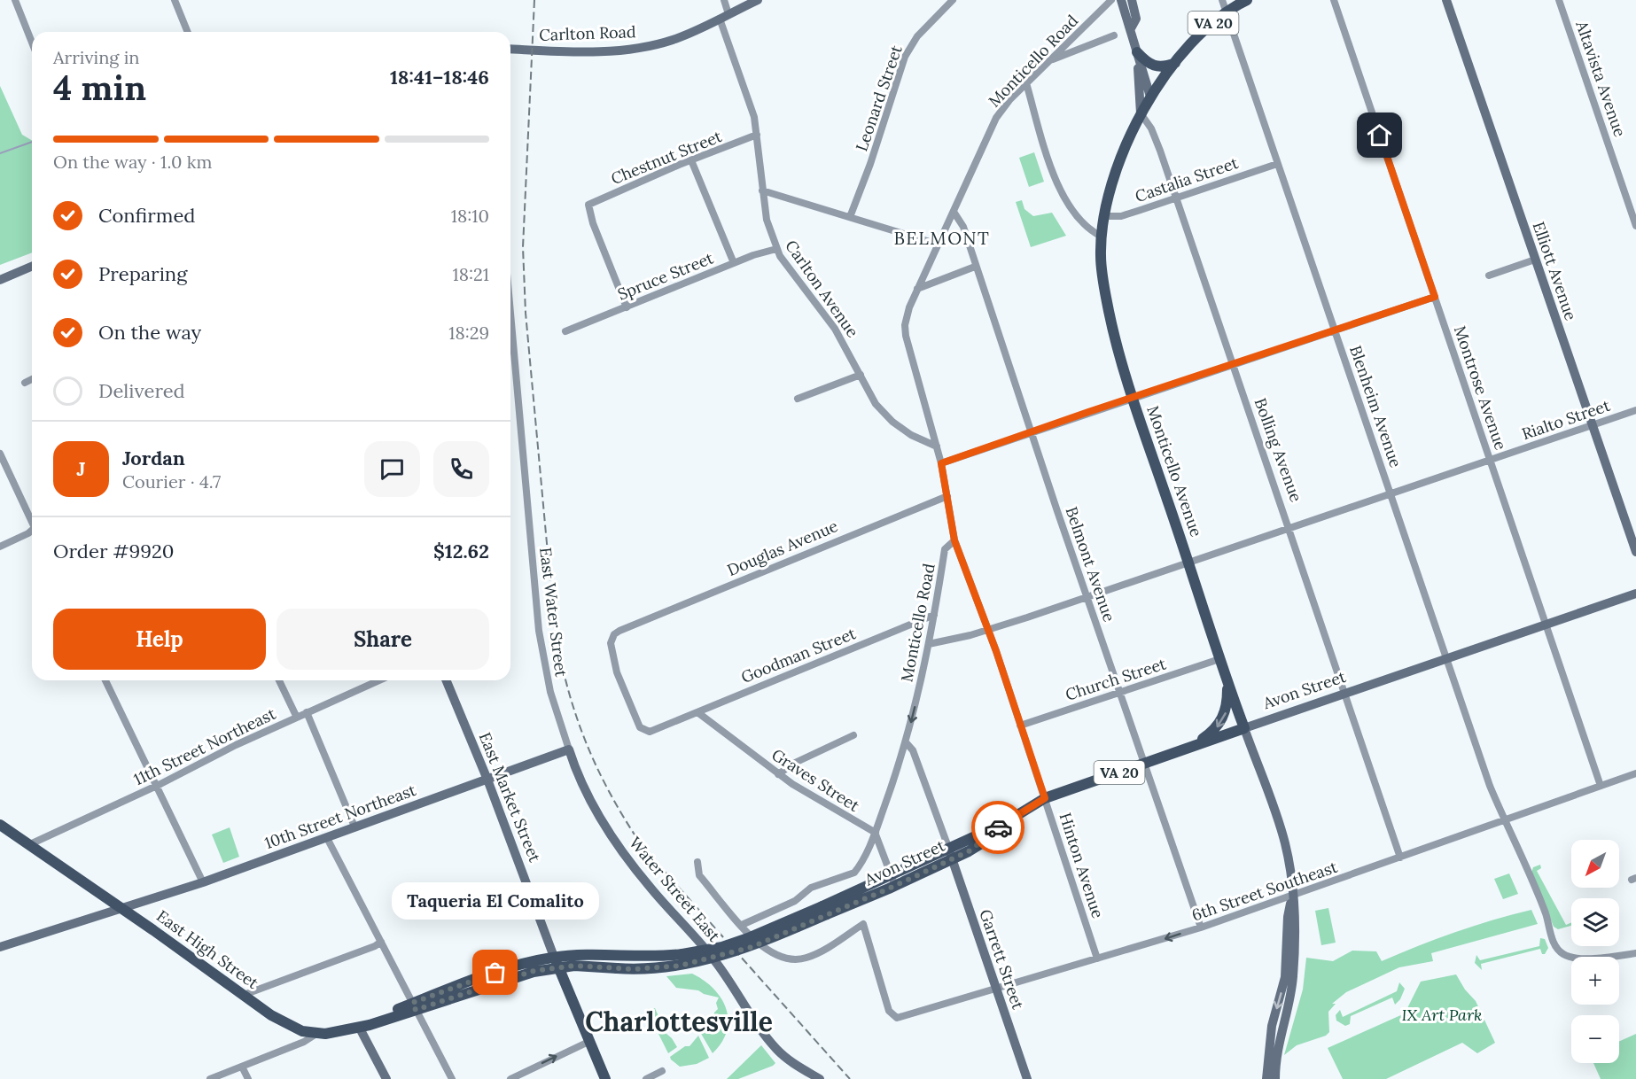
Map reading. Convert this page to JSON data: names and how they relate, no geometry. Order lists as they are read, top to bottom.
{
  "streets": {
    "main road": [
      "VA 20",
      "Monticello Avenue",
      "Avon Street",
      "East Market Street",
      "East High Street"
    ],
    "street": [
      "Carlton Road",
      "Monticello Road",
      "Altavista Avenue",
      "Leonard Street",
      "Chestnut Street",
      "Castalia Street",
      "Elliott Avenue",
      "Spruce Street",
      "Carlton Avenue",
      "Montrose Avenue",
      "Blenheim Avenue",
      "Rialto Street",
      "Bolling Avenue",
      "Douglas Avenue",
      "Belmont Avenue",
      "East Water Street",
      "Goodman Street",
      "Church Street",
      "11th Street Northeast",
      "Graves Street",
      "10th Street Northeast",
      "Hinton Avenue",
      "Water Street East",
      "6th Street Southeast",
      "Garrett Street"
    ]
  },
  "crossings": [
    ["VA 20", "Monticello Avenue"],
    ["VA 20", "Avon Street"],
    ["VA 20", "East Market Street"],
    ["VA 20", "East High Street"],
    ["Carlton Road", "Carlton Avenue"],
    ["Monticello Road", "Carlton Avenue"],
    ["Monticello Road", "Rialto Street"],
    ["Monticello Road", "Douglas Avenue"],
    ["Monticello Road", "Belmont Avenue"],
    ["Monticello Road", "Goodman Street"],
    ["Monticello Road", "Graves Street"],
    ["Monticello Road", "Hinton Avenue"],
    ["Monticello Road", "6th Street Southeast"],
    ["Chestnut Street", "Spruce Street"],
    ["Chestnut Street", "Carlton Avenue"],
    ["Castalia Street", "Blenheim Avenue"],
    ["Castalia Street", "Bolling Avenue"],
    ["Castalia Street", "Monticello Avenue"],
    ["Elliott Avenue", "Rialto Street"],
    ["Spruce Street", "Carlton Avenue"],
    ["Montrose Avenue", "Rialto Street"],
    ["Montrose Avenue", "Avon Street"],
    ["Montrose Avenue", "6th Street Southeast"],
    ["Blenheim Avenue", "Rialto Street"],
    ["Blenheim Avenue", "Monticello Avenue"],
    ["Blenheim Avenue", "Avon Street"],
    ["Blenheim Avenue", "6th Street Southeast"],
    ["Rialto Street", "Bolling Avenue"],
    ["Rialto Street", "Monticello Avenue"],
    ["Rialto Street", "Belmont Avenue"],
    ["Rialto Street", "Hinton Avenue"],
    ["Bolling Avenue", "Monticello Avenue"],
    ["Bolling Avenue", "Avon Street"],
    ["Bolling Avenue", "6th Street Southeast"],
    ["Monticello Avenue", "Church Street"],
    ["Monticello Avenue", "Avon Street"],
    ["Monticello Avenue", "6th Street Southeast"],
    ["Douglas Avenue", "Goodman Street"],
    ["Belmont Avenue", "Church Street"],
    ["Belmont Avenue", "Avon Street"],
    ["Belmont Avenue", "6th Street Southeast"],
    ["East Water Street", "10th Street Northeast"],
    ["East Water Street", "Water Street East"],
    ["Goodman Street", "Graves Street"],
    ["Church Street", "Hinton Avenue"],
    ["Avon Street", "Hinton Avenue"],
    ["Avon Street", "Garrett Street"],
    ["11th Street Northeast", "East High Street"],
    ["East Market Street", "10th Street Northeast"],
    ["East Market Street", "East High Street"],
    ["10th Street Northeast", "Water Street East"],
    ["10th Street Northeast", "East High Street"],
    ["Hinton Avenue", "6th Street Southeast"],
    ["6th Street Southeast", "Garrett Street"]
  ],
  "districts": ["BELMONT", "Charlottesville"],
  "parks": ["IX Art Park"],
  "places": ["Taqueria El Comalito"],
  "north": "bottom left",
  "page": {
    "heading": ["4 min", "Arriving in", "18:41–18:46"],
    "panel": [
      "Jordan",
      "Courier · 4.7",
      "Order #9920",
      "$12.62"
    ],
    "bar": "On the way · 1.0 km",
    "list": [
      ["Confirmed", "18:10"],
      ["Preparing", "18:21"],
      ["On the way", "18:29"],
      "Delivered"
    ],
    "round": "J",
    "buttons": ["Help", "Share"],
    "map_buttons": ["+", "−"],
    "bubble": "Taqueria El Comalito"
  }
}
